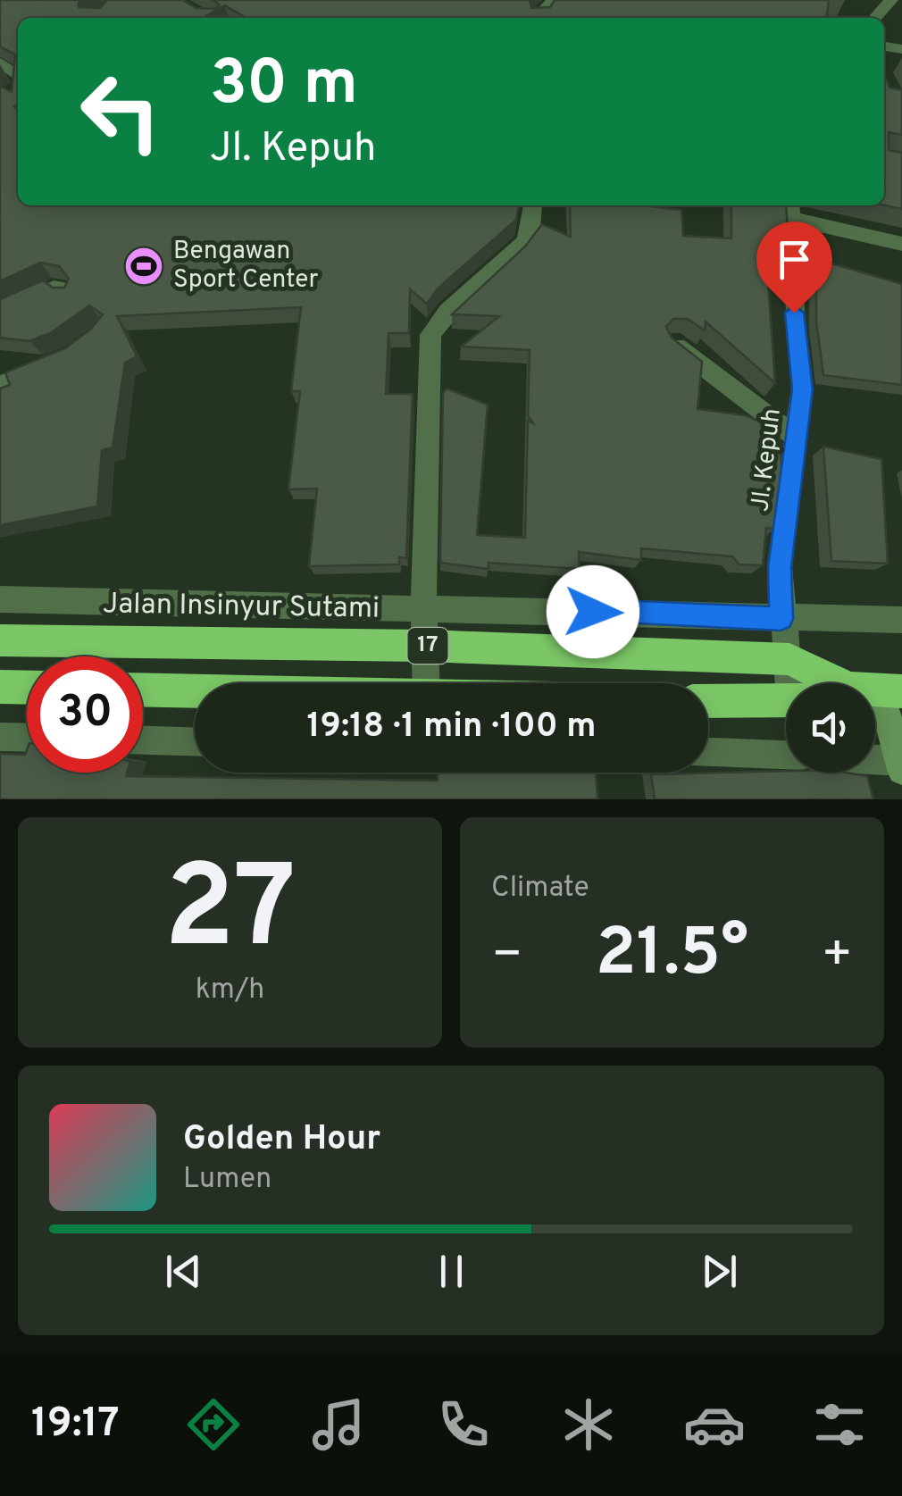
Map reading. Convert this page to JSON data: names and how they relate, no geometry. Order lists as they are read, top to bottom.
{
  "streets": {
    "highway": ["Jalan Insinyur Sutami", "17"],
    "street": ["Jl. Kepuh"]
  },
  "crossings": [
    ["Jl. Kepuh", "Jalan Insinyur Sutami"]
  ],
  "places": {
    "sports": ["Bengawan Sport Center"]
  },
  "page": {
    "turn": ["30 m", "Jl. Kepuh"],
    "limit": "30",
    "trip": "19:18 · 1 min · 100 m",
    "tile": [
      ["27", "km/h"],
      "Climate"
    ],
    "heat": ["−", "21.5°", "+"],
    "song": ["Golden Hour", "Lumen"],
    "tabs": "19:17"
  }
}
